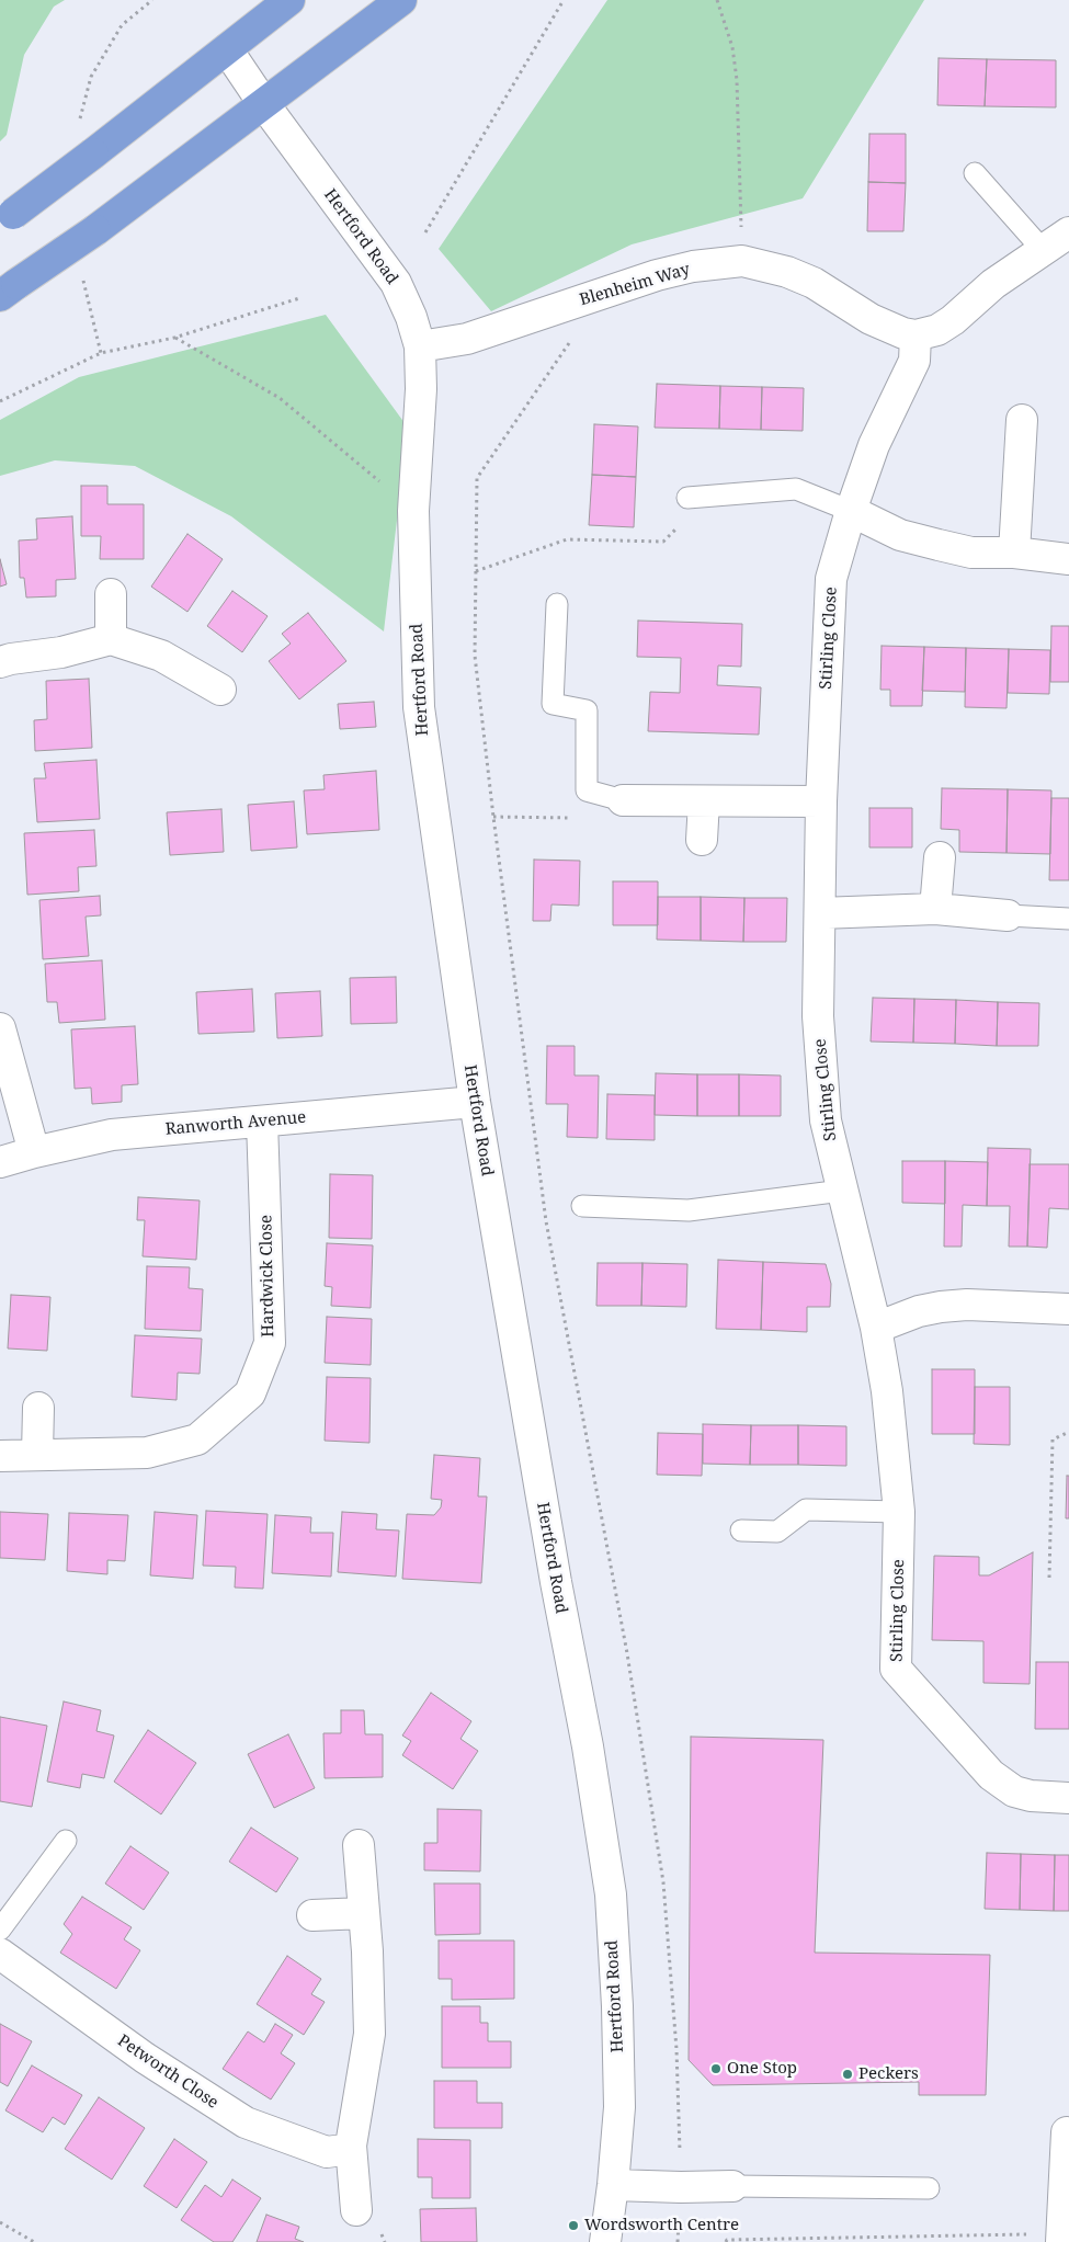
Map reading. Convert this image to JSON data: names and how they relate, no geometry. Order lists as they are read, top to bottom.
{
  "streets": {
    "street": [
      "Hertford Road",
      "Blenheim Way",
      "Stirling Close",
      "Ranworth Avenue",
      "Hardwick Close",
      "Petworth Close"
    ]
  },
  "crossings": [
    ["Hertford Road", "Blenheim Way"],
    ["Hertford Road", "Ranworth Avenue"],
    ["Blenheim Way", "Stirling Close"],
    ["Ranworth Avenue", "Hardwick Close"]
  ],
  "places": ["One Stop", "Peckers", "Wordsworth Centre"]
}
